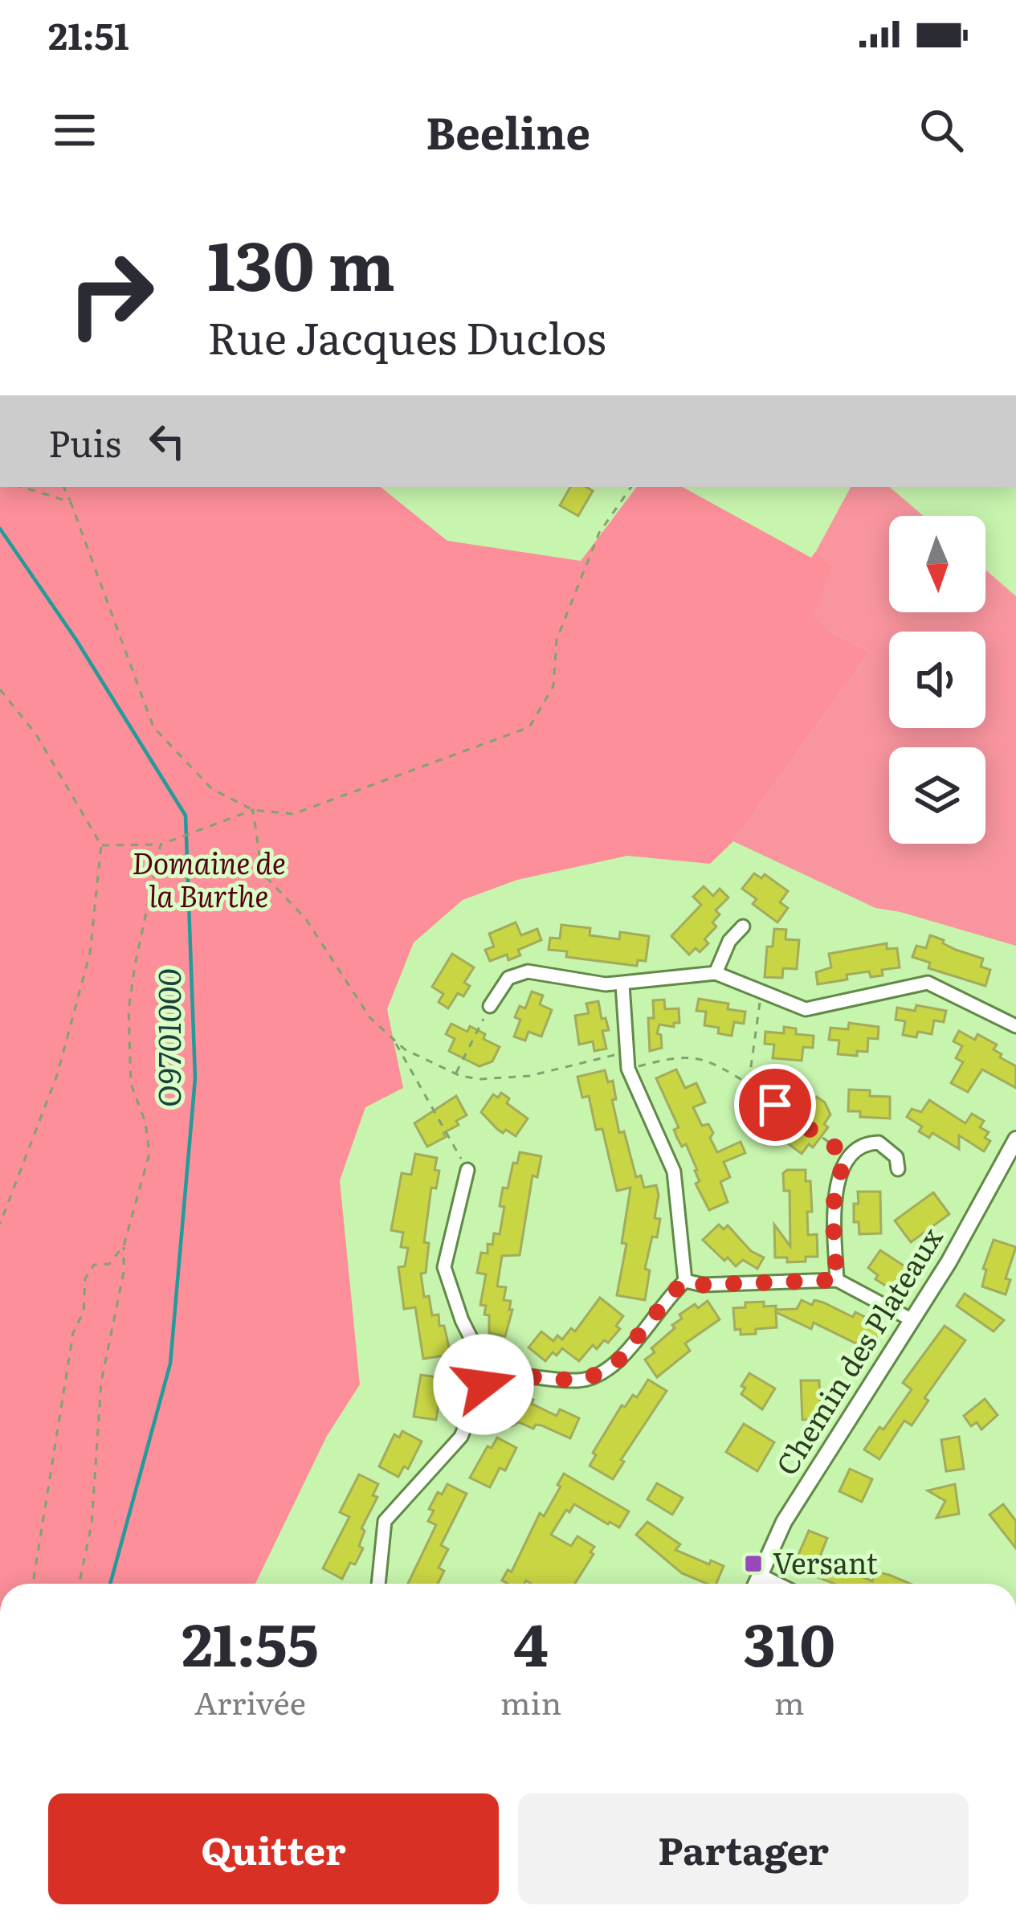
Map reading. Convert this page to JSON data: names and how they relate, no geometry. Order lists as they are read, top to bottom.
{
  "streets": {
    "street": ["Chemin des Plateaux"]
  },
  "water": ["O9701000"],
  "parks": ["Domaine de la Burthe"],
  "places": {
    "transit": ["Versant"]
  },
  "north": "bottom",
  "page": {
    "status": "21:51",
    "header": "Beeline",
    "turn": ["130 m", "Rue Jacques Duclos"],
    "then": "Puis",
    "eta": [
      "21:55",
      "Arrivée",
      "4",
      "min",
      "310",
      "m"
    ],
    "buttons": ["Quitter", "Partager"]
  }
}
